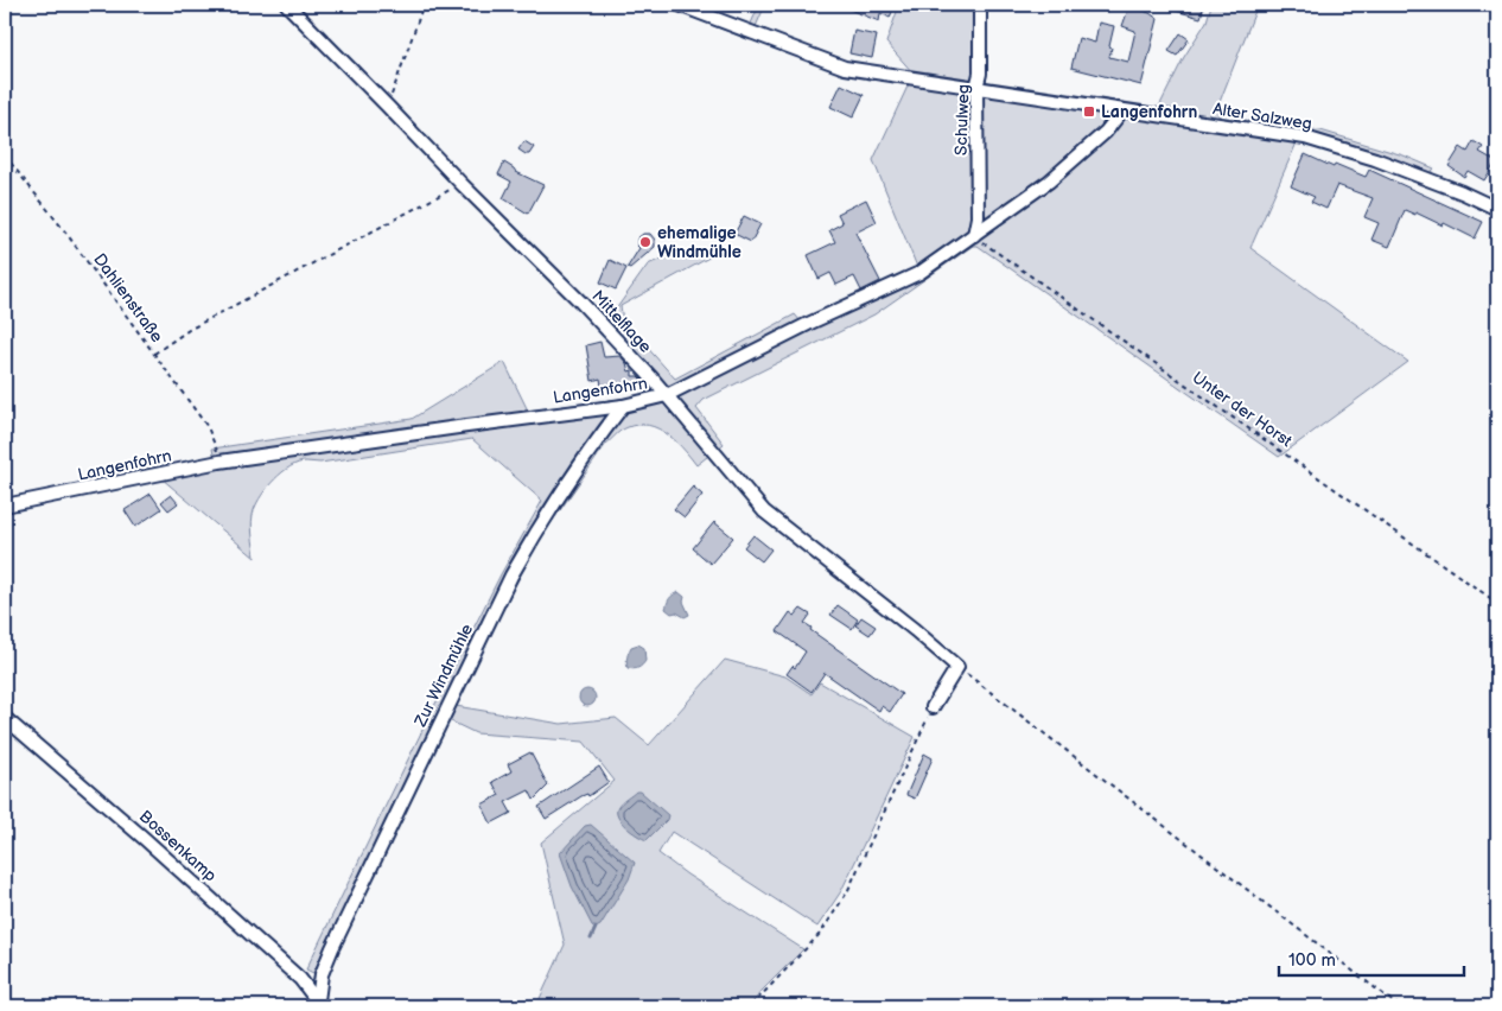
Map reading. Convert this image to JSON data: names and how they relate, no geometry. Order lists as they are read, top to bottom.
{
  "streets": {
    "street": [
      "Alter Salzweg",
      "Schulweg",
      "Mittelflage",
      "Langenfohrn",
      "Zur Windmühle",
      "Bossenkamp"
    ],
    "path": ["Dahlienstraße", "Unter der Horst"]
  },
  "crossings": [
    ["Alter Salzweg", "Schulweg"],
    ["Alter Salzweg", "Langenfohrn"],
    ["Schulweg", "Langenfohrn"],
    ["Schulweg", "Unter der Horst"],
    ["Dahlienstraße", "Langenfohrn"],
    ["Mittelflage", "Langenfohrn"],
    ["Langenfohrn", "Unter der Horst"],
    ["Langenfohrn", "Zur Windmühle"],
    ["Zur Windmühle", "Bossenkamp"]
  ],
  "places": {
    "transit": ["Langenfohrn"],
    "other": ["ehemalige Windmühle"]
  },
  "scale_bar": "100 m"
}
